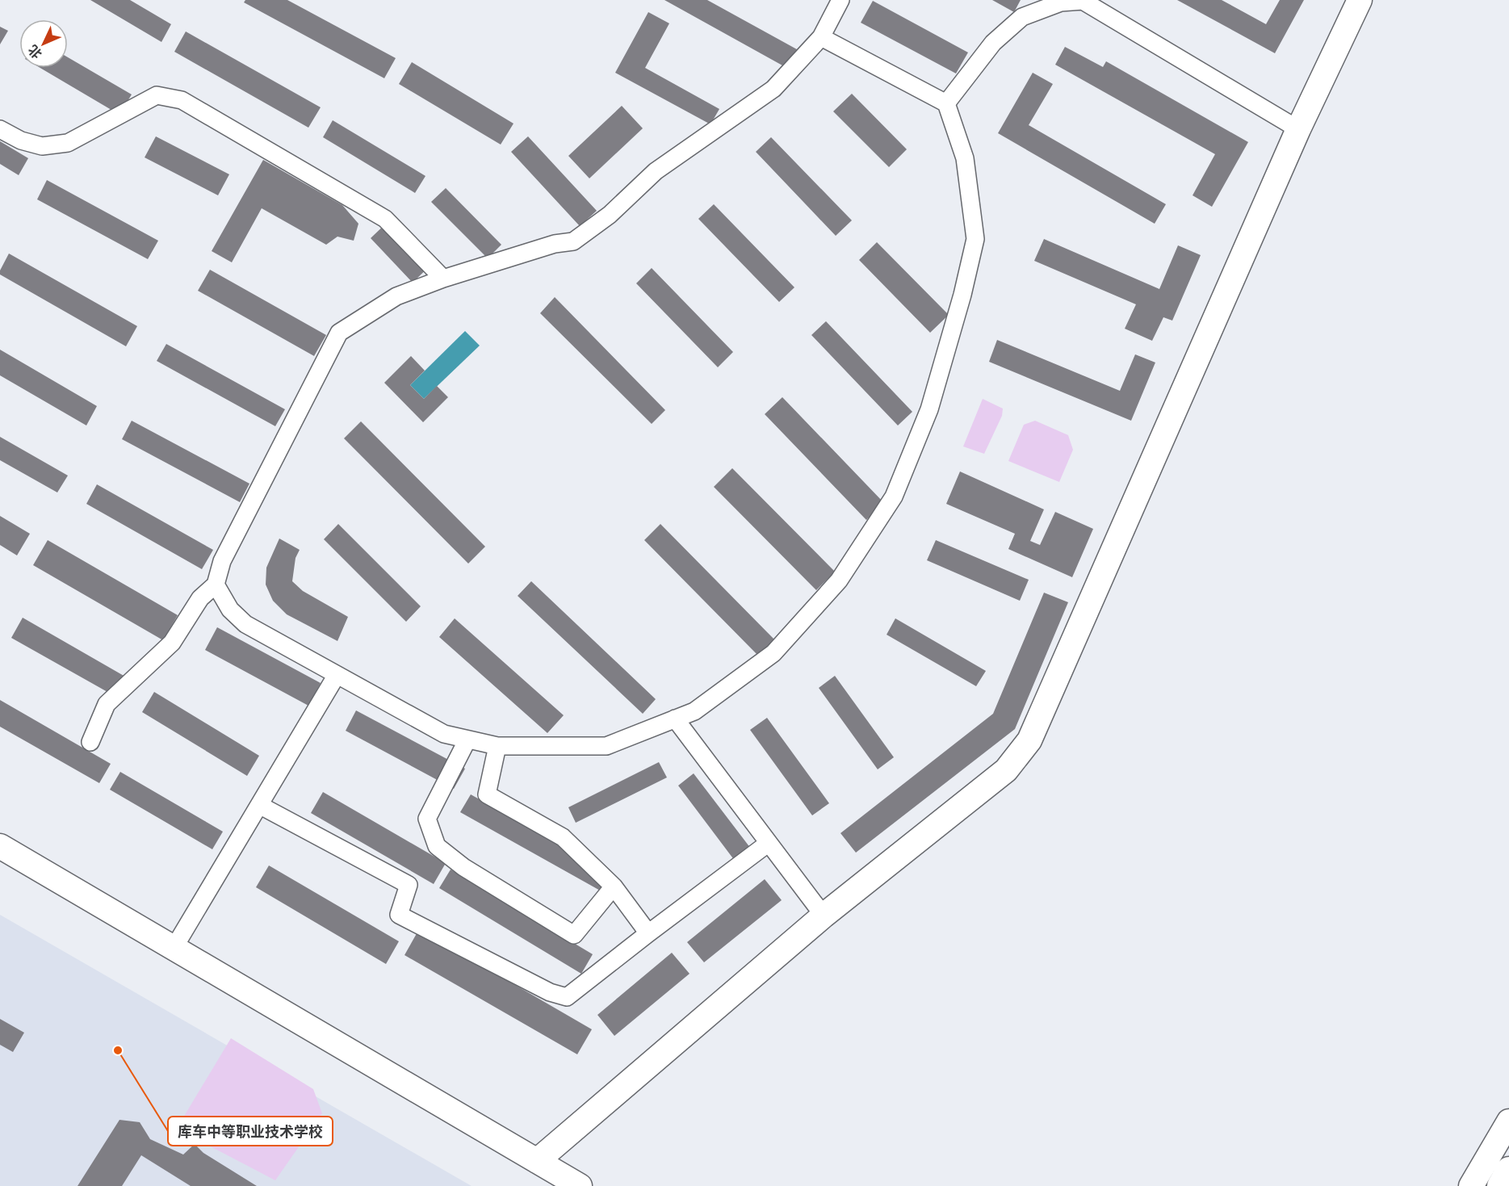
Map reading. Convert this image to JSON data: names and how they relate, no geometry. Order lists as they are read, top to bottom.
{
  "places": ["库车中等职业技术学校"],
  "north": "bottom left"
}
